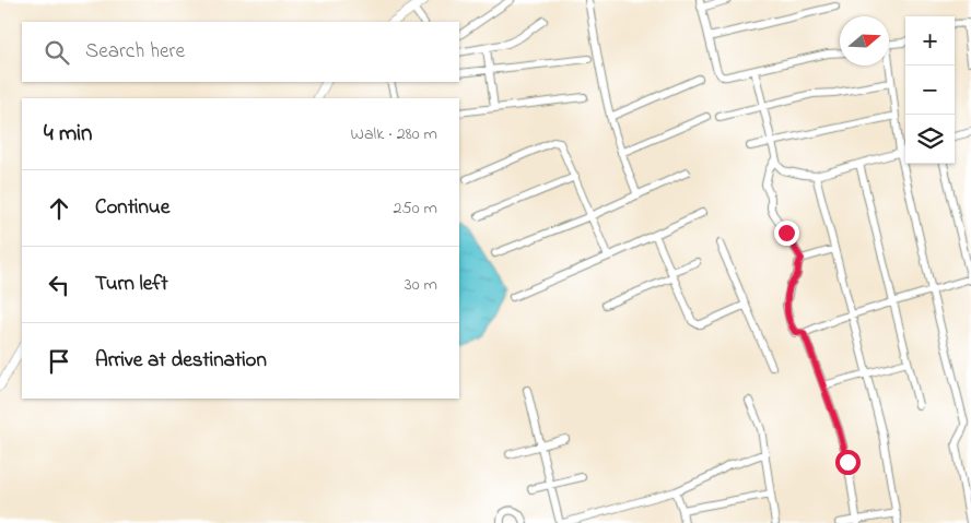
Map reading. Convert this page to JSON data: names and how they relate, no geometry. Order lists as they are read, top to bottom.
{
  "north": "right",
  "page": {
    "map_buttons": ["+", "−"],
    "search": "Search here",
    "heading": ["4 min", "Walk · 280 m"],
    "list": [
      ["Continue", "250 m"],
      ["Turn left", "30 m"],
      "Arrive at destination"
    ]
  }
}
